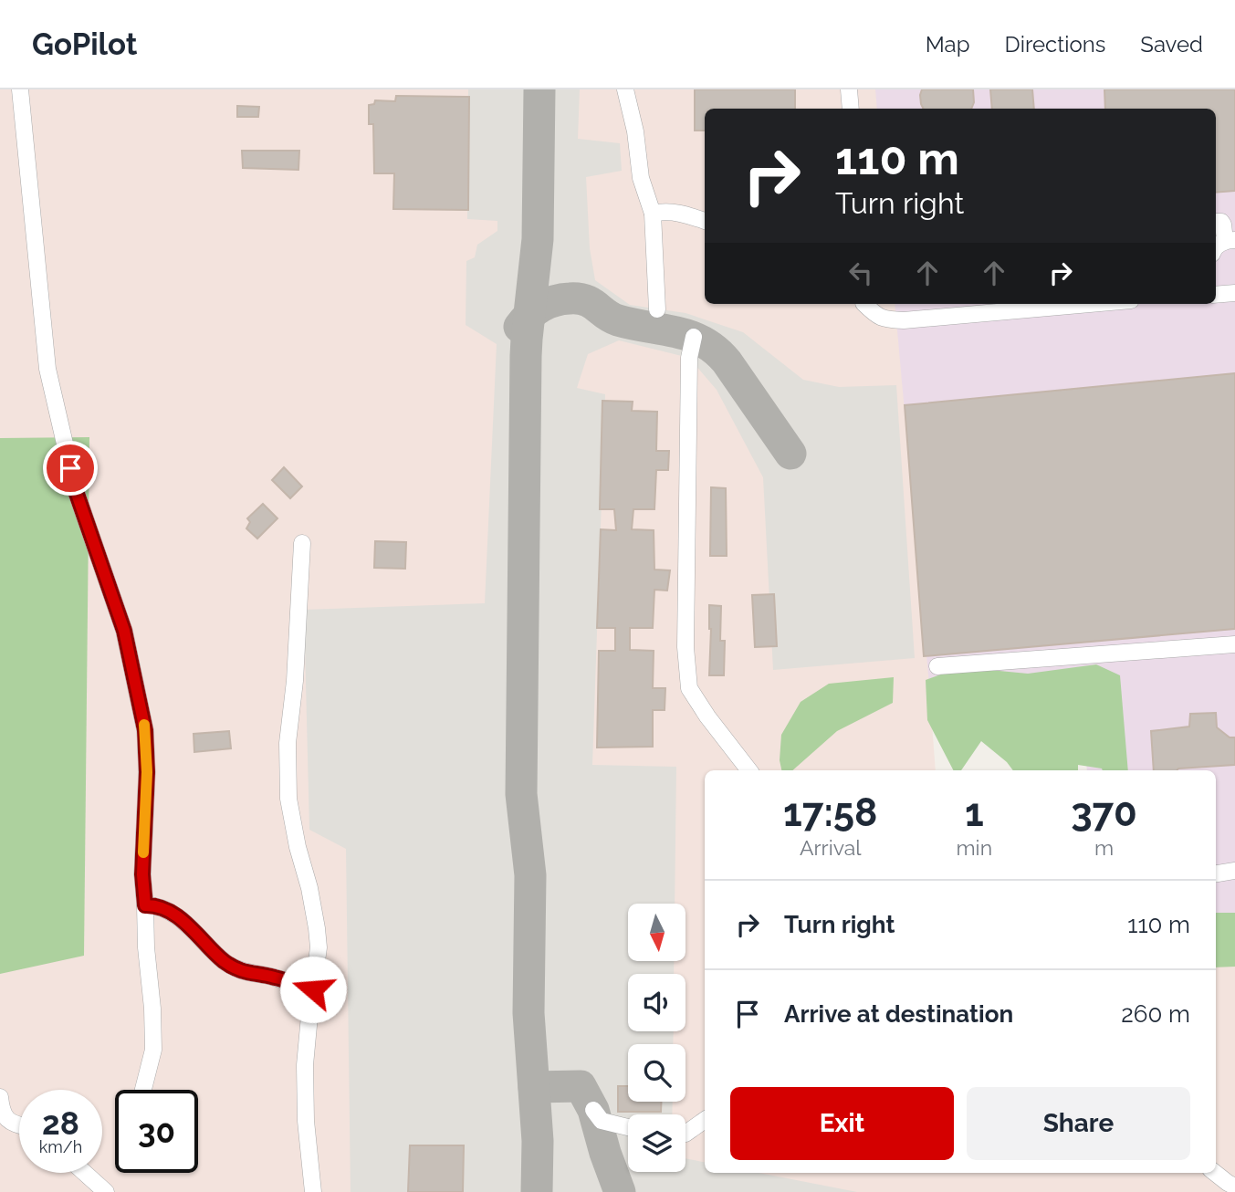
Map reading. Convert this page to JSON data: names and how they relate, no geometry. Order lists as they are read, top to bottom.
{
  "north": "bottom",
  "page": {
    "header": "GoPilot",
    "nav": ["Map", "Directions", "Saved"],
    "turn": ["110 m", "Turn right"],
    "eta": [
      "17:58",
      "Arrival",
      "1",
      "min",
      "370",
      "m"
    ],
    "list": [
      {
        "name": "Turn right",
        "value": "110 m"
      },
      {
        "name": "Arrive at destination",
        "value": "260 m"
      }
    ],
    "buttons": ["Exit", "Share"],
    "speed": "28 km/h",
    "limit": "30"
  }
}
